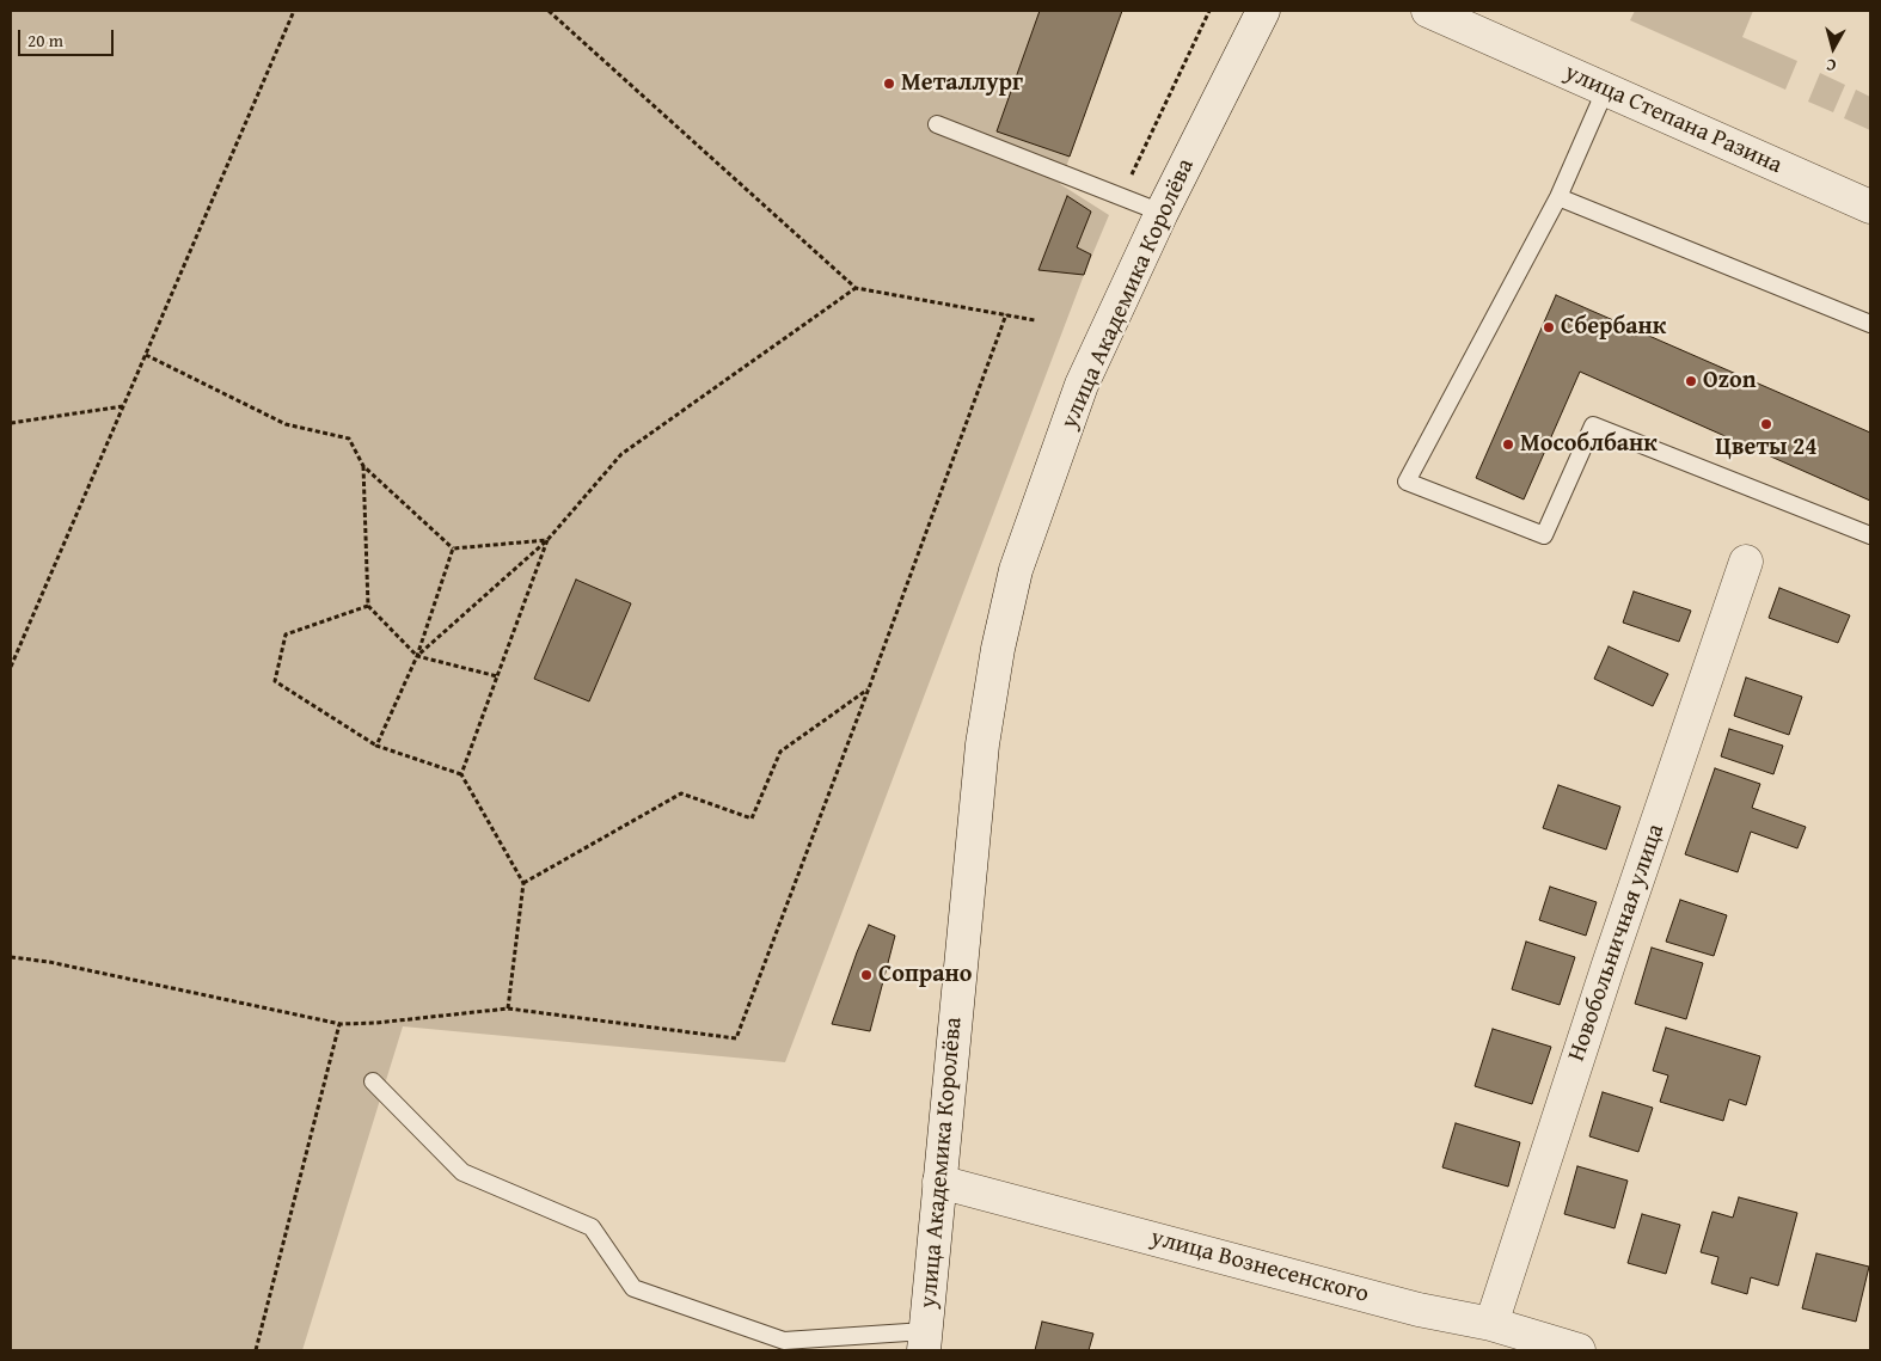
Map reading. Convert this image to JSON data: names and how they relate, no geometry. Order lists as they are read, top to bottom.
{
  "streets": {
    "street": [
      "улица Степана Разина",
      "улица Академика Королёва",
      "Новобольничная улица",
      "улица Вознесенского"
    ]
  },
  "crossings": [
    ["улица Академика Королёва", "улица Вознесенского"],
    ["Новобольничная улица", "улица Вознесенского"]
  ],
  "places": [
    "Металлург",
    "Сбербанк",
    "Ozon",
    "Цветы 24",
    "Мособлбанк",
    "Сопрано"
  ],
  "scale_bar": "20 m",
  "north": "bottom"
}
